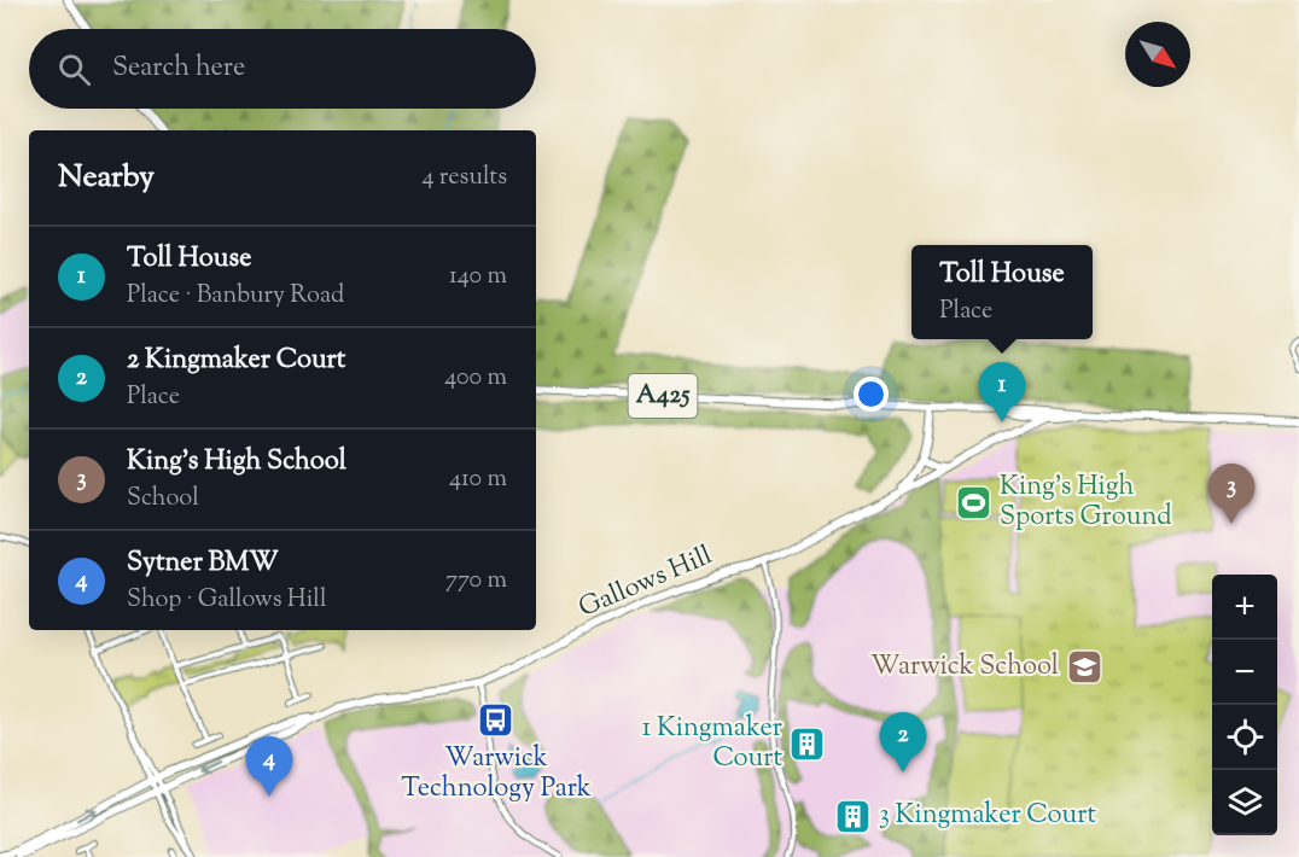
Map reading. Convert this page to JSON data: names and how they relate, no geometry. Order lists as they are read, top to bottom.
{
  "streets": {
    "street": ["A425", "Gallows Hill"]
  },
  "crossings": [
    ["A425", "Gallows Hill"]
  ],
  "places": {
    "sports": ["King's High Sports Ground"],
    "school or university": ["Warwick School"],
    "bus stop": ["Warwick Technology Park"],
    "building": ["1 Kingmaker Court", "3 Kingmaker Court"]
  },
  "north": "bottom right",
  "page": {
    "search": "Search here",
    "heading": ["Nearby", "4 results"],
    "list": [
      {
        "mark": "1",
        "name": "Toll House",
        "note": "Place · Banbury Road",
        "value": "140 m"
      },
      {
        "mark": "2",
        "name": "2 Kingmaker Court",
        "note": "Place",
        "value": "400 m"
      },
      {
        "mark": "3",
        "name": "King's High School",
        "note": "School",
        "value": "410 m"
      },
      {
        "mark": "4",
        "name": "Sytner BMW",
        "note": "Shop · Gallows Hill",
        "value": "770 m"
      }
    ],
    "popup": ["Toll House", "Place"],
    "pins": [
      "1",
      "3",
      "2",
      "4"
    ],
    "map_buttons": ["+", "−"]
  }
}
